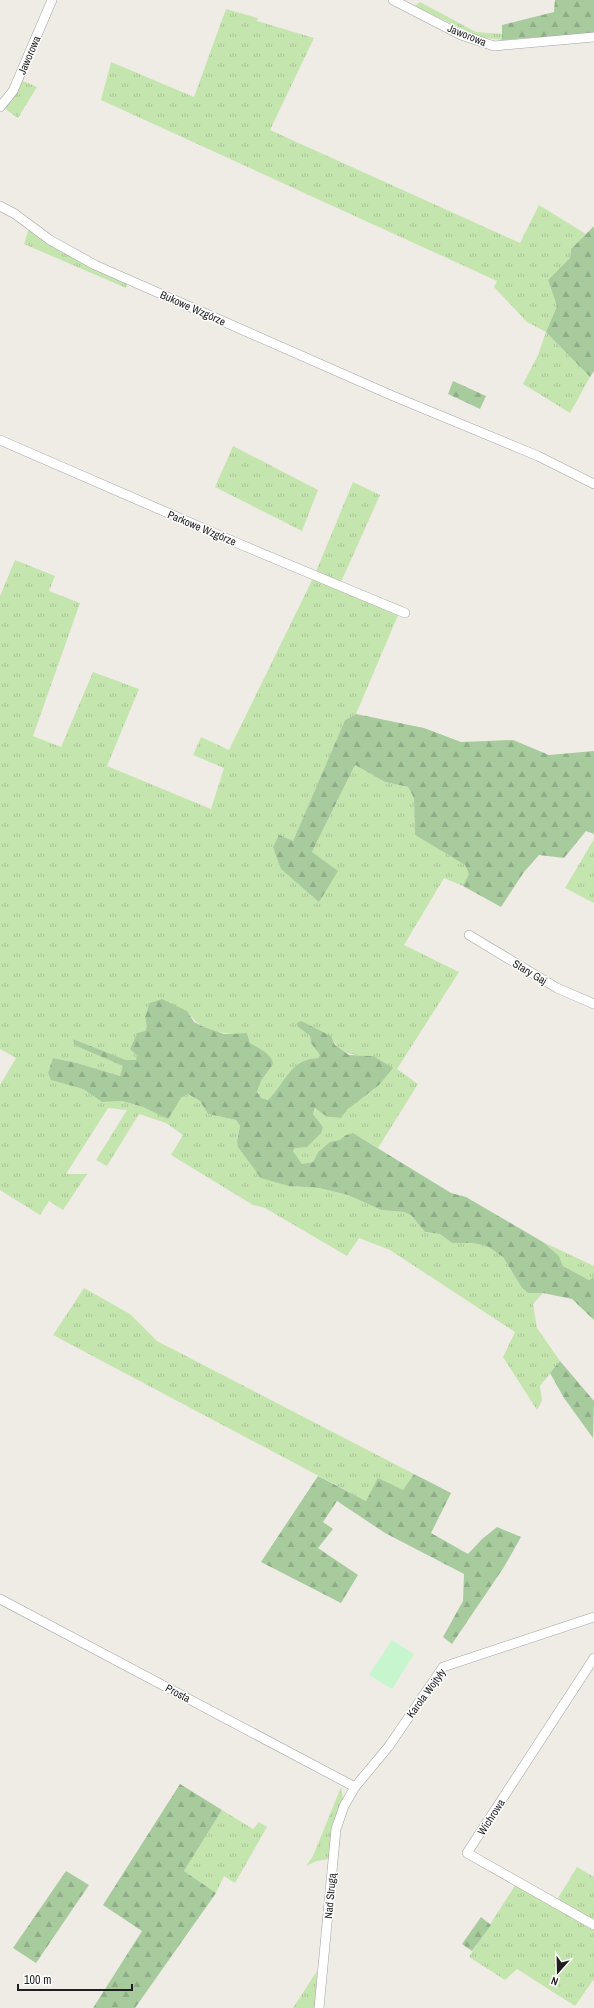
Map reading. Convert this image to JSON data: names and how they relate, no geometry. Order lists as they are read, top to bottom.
{
  "streets": {
    "street": [
      "Jaworowa",
      "Bukowe Wzgórze",
      "Parkowe Wzgórze",
      "Stary Gaj",
      "Prosta",
      "Karola Wojtyły",
      "Wichrowa",
      "Nad Strugą"
    ]
  },
  "crossings": [
    ["Prosta", "Karola Wojtyły"],
    ["Prosta", "Nad Strugą"],
    ["Karola Wojtyły", "Nad Strugą"]
  ],
  "scale_bar": "100 m",
  "north": "bottom"
}
